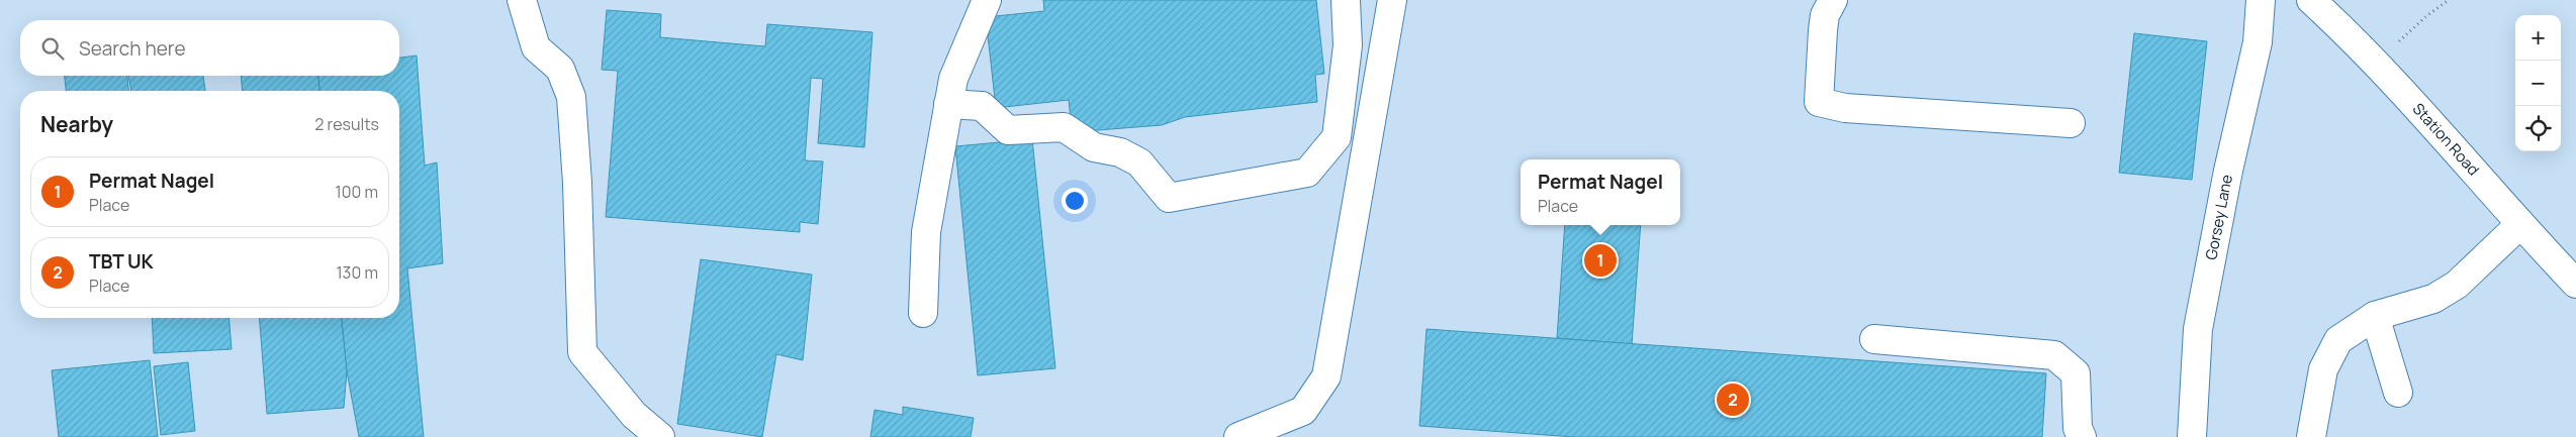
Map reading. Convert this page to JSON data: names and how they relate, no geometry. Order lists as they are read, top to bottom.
{
  "streets": {
    "street": ["Station Road", "Gorsey Lane"]
  },
  "page": {
    "map_buttons": ["+", "−"],
    "search": "Search here",
    "heading": ["Nearby", "2 results"],
    "list": [
      {
        "mark": "1",
        "name": "Permat Nagel",
        "note": "Place",
        "value": "100 m"
      },
      {
        "mark": "2",
        "name": "TBT UK",
        "note": "Place",
        "value": "130 m"
      }
    ],
    "popup": ["Permat Nagel", "Place"],
    "pins": ["1", "2"]
  }
}
